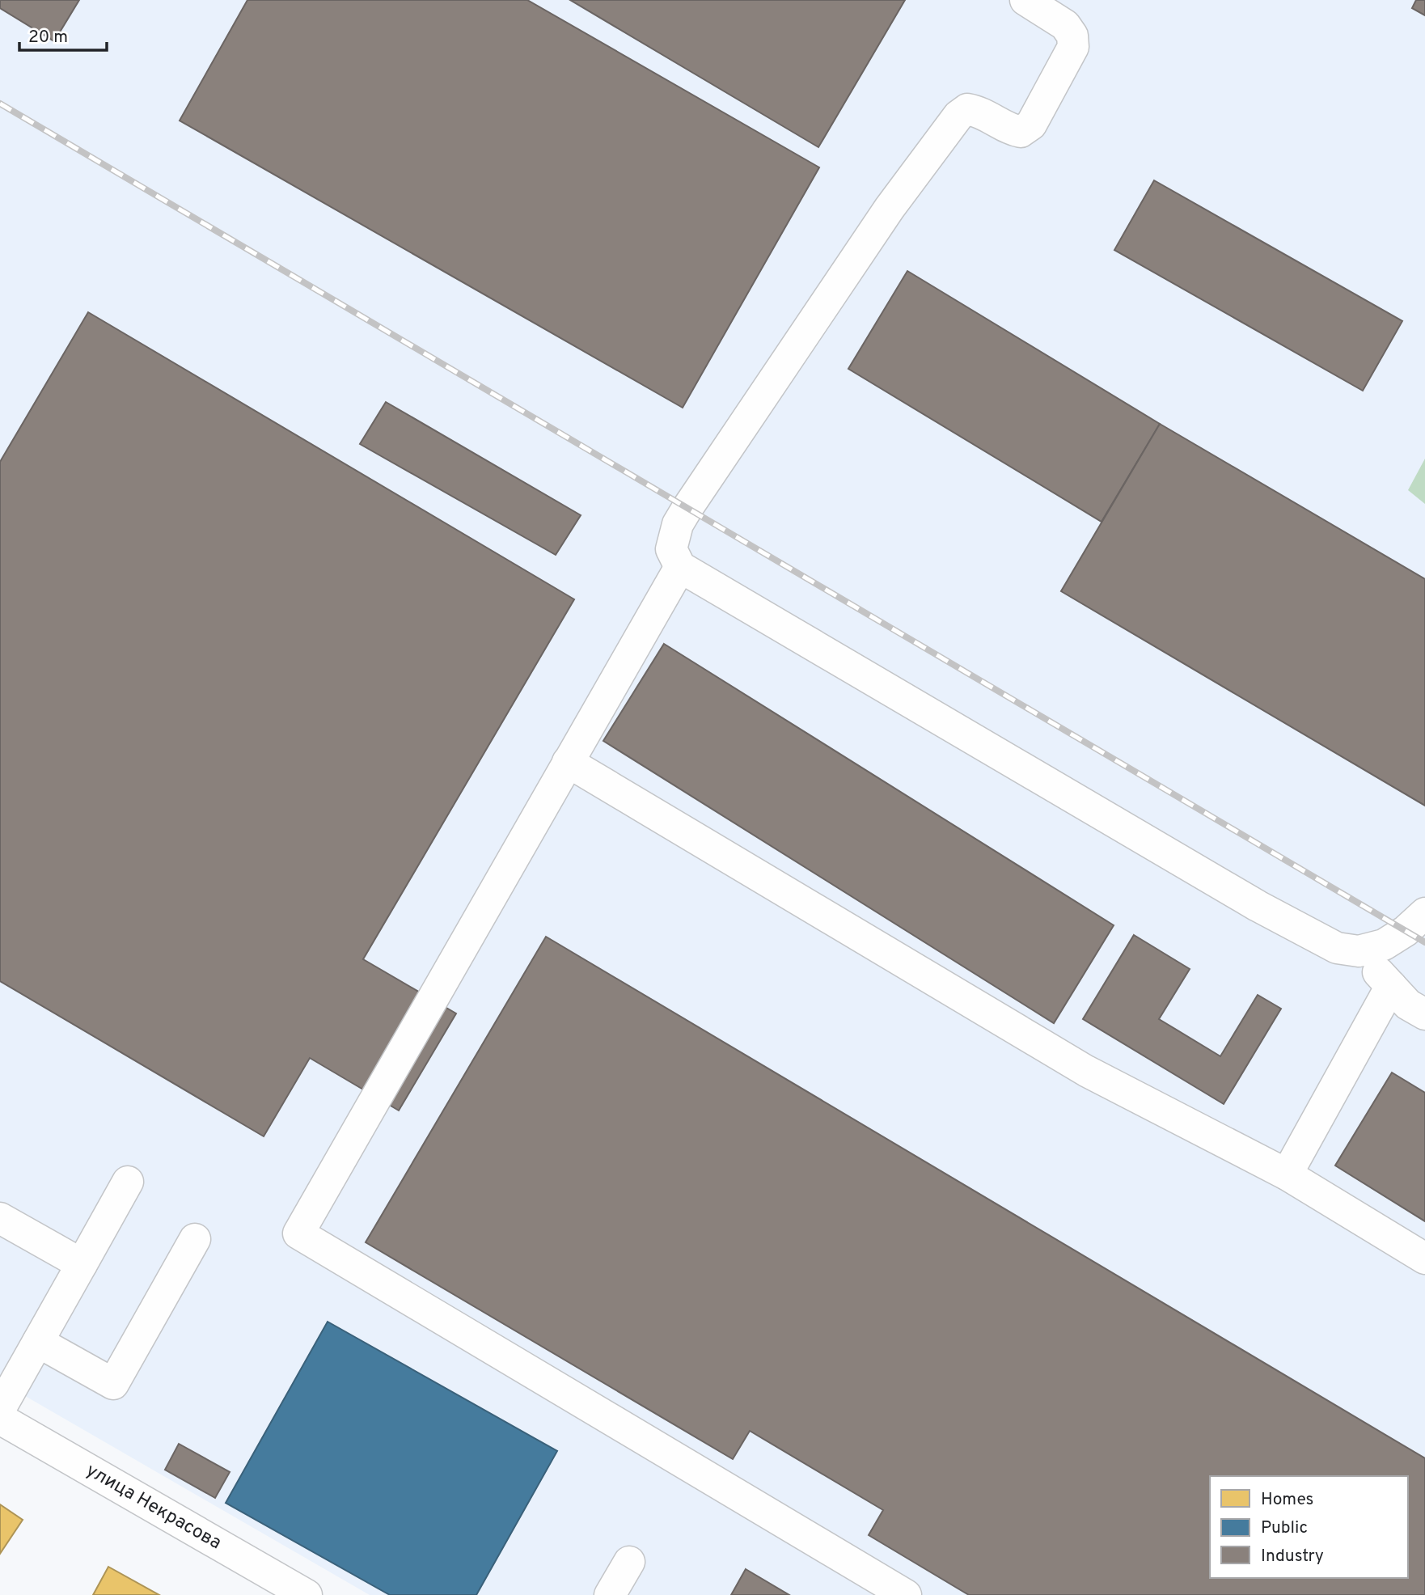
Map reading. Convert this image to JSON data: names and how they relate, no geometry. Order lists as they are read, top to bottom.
{
  "streets": {
    "street": ["улица Некрасова"]
  },
  "legend": ["Homes", "Public", "Industry"],
  "scale_bar": "20 m"
}
